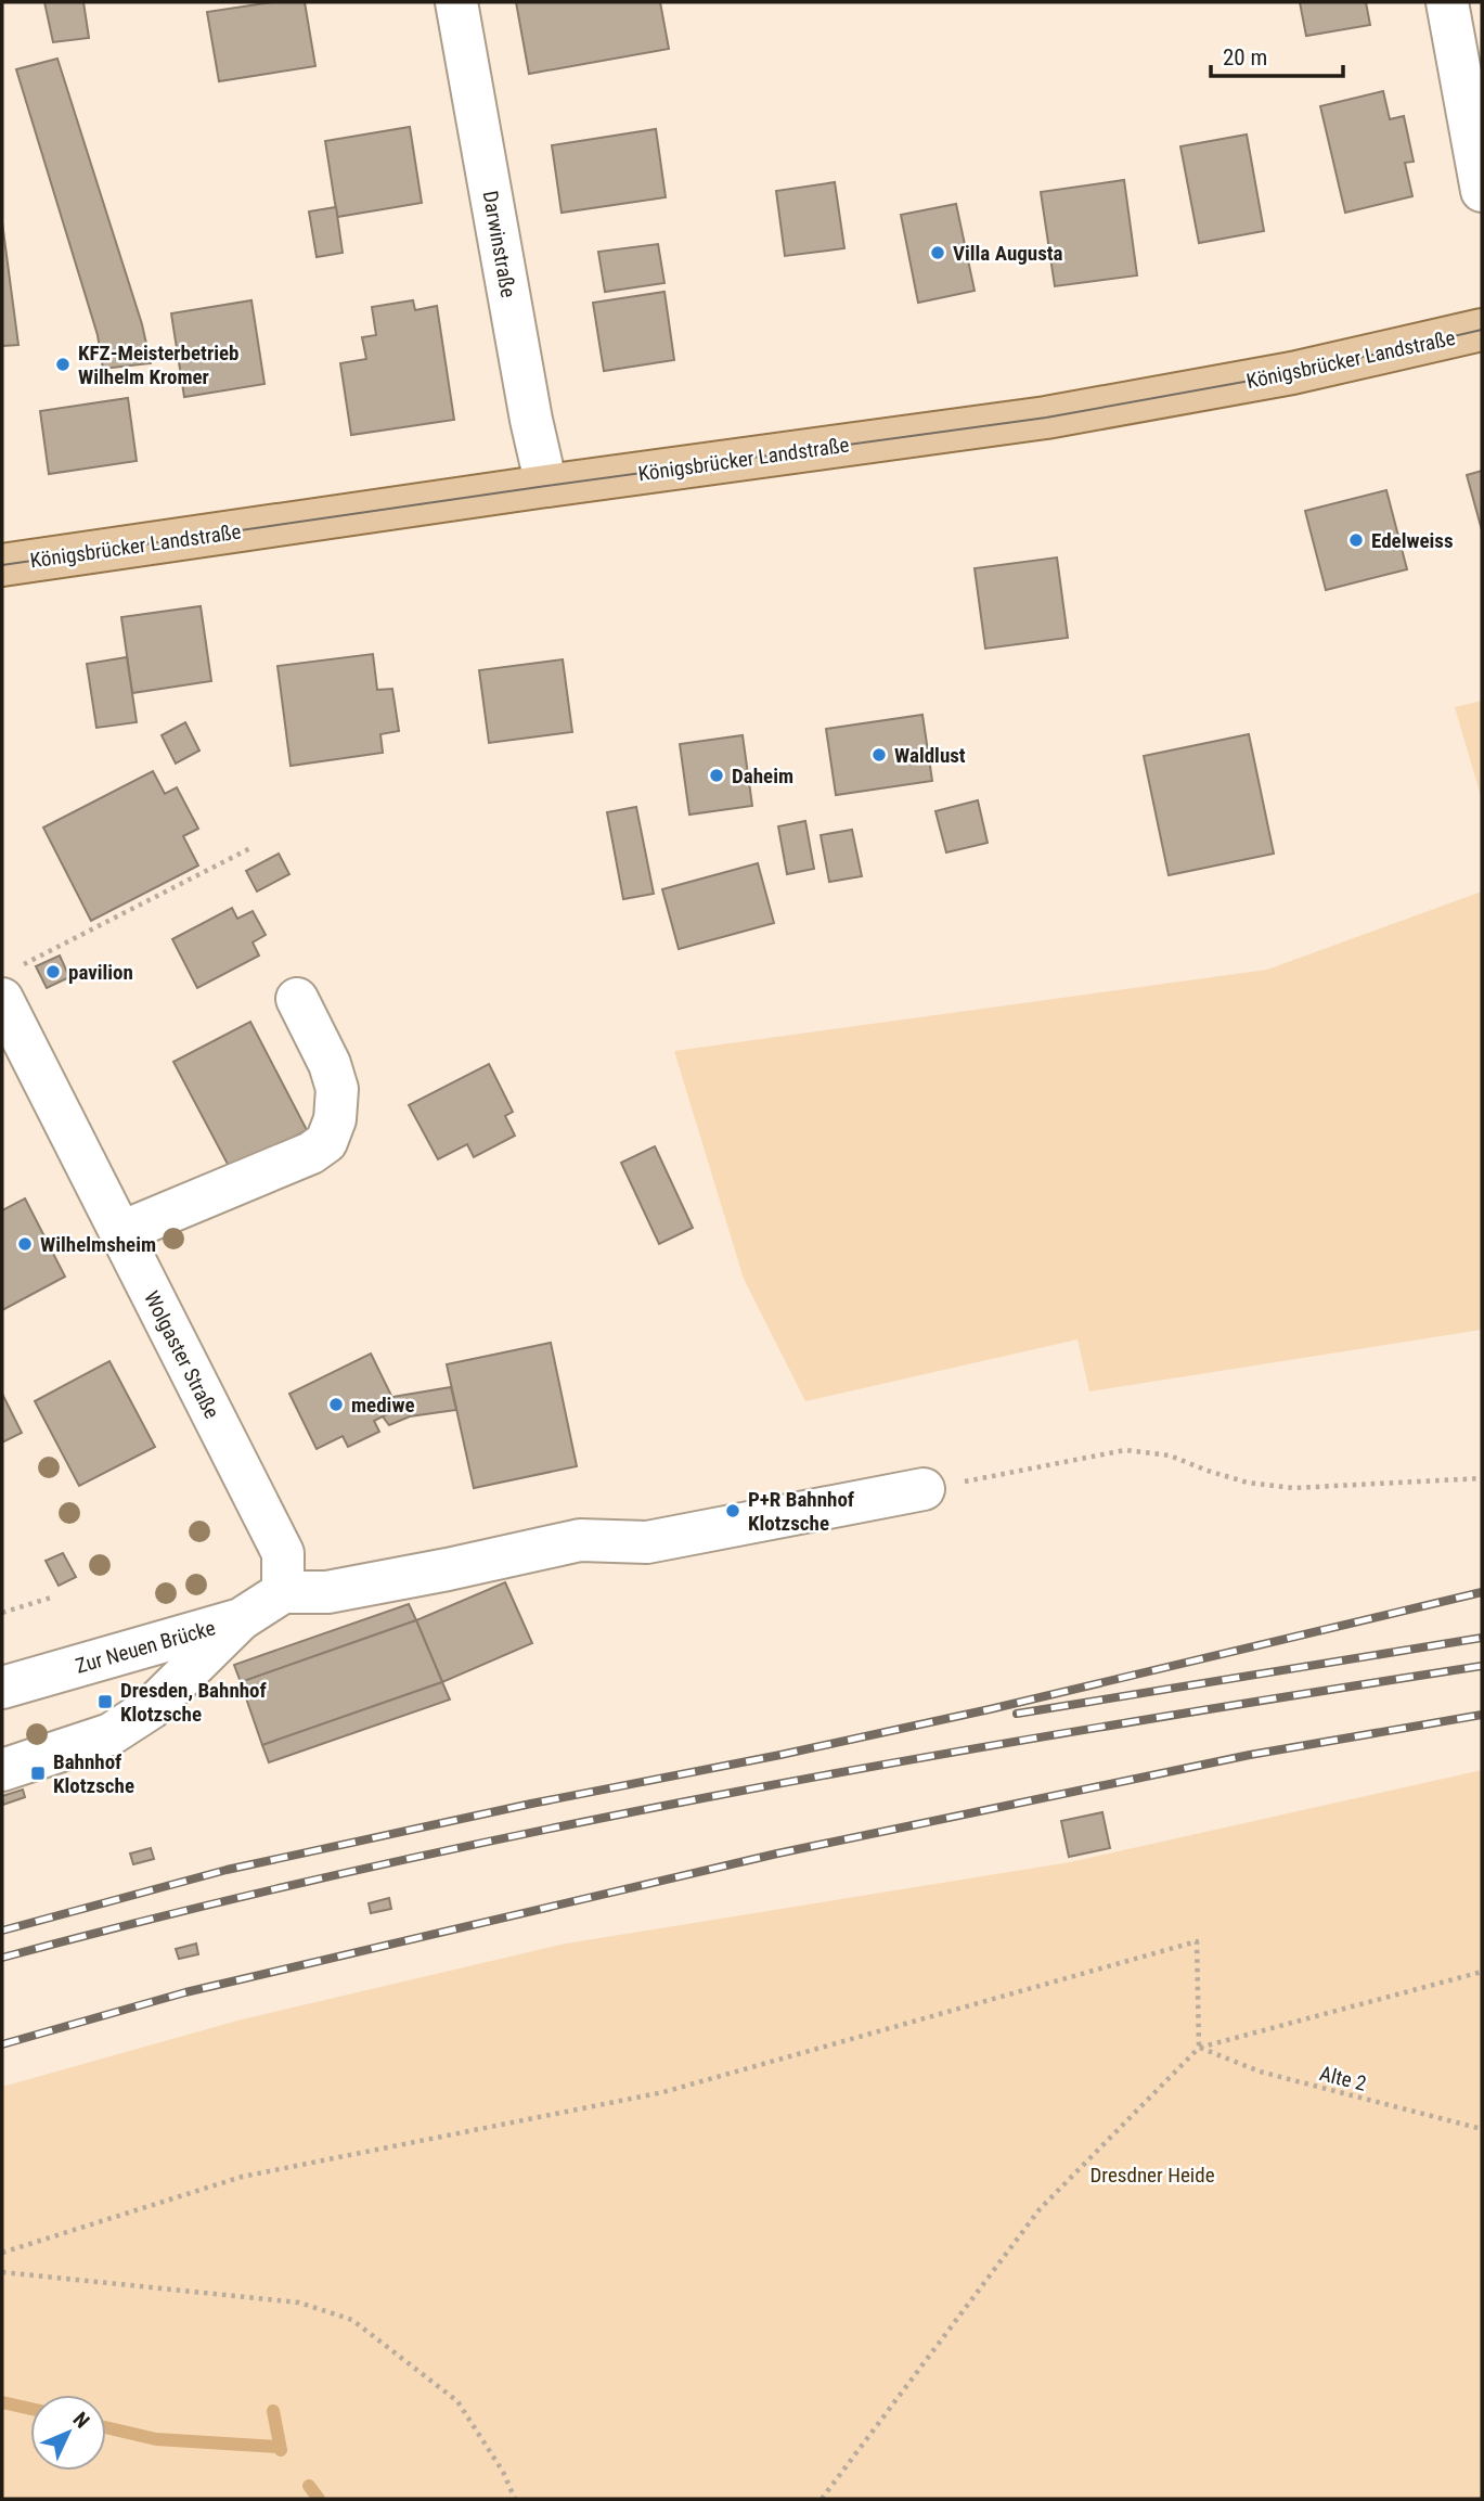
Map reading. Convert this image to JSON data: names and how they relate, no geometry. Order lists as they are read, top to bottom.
{
  "streets": {
    "main road": ["Königsbrücker Landstraße"],
    "street": ["Darwinstraße", "Wolgaster Straße", "Zur Neuen Brücke"],
    "path": ["Alte 2"]
  },
  "crossings": [
    ["Darwinstraße", "Königsbrücker Landstraße"],
    ["Wolgaster Straße", "Zur Neuen Brücke"]
  ],
  "parks": ["Dresdner Heide"],
  "places": {
    "other": [
      "Villa Augusta",
      "KFZ-Meisterbetrieb Wilhelm Kromer",
      "Edelweiss",
      "Waldlust",
      "Daheim",
      "pavilion",
      "Wilhelmsheim",
      "mediwe",
      "P+R Bahnhof Klotzsche"
    ],
    "transit": ["Dresden, Bahnhof Klotzsche", "Bahnhof Klotzsche"]
  },
  "scale_bar": "20 m",
  "north": "top right"
}
